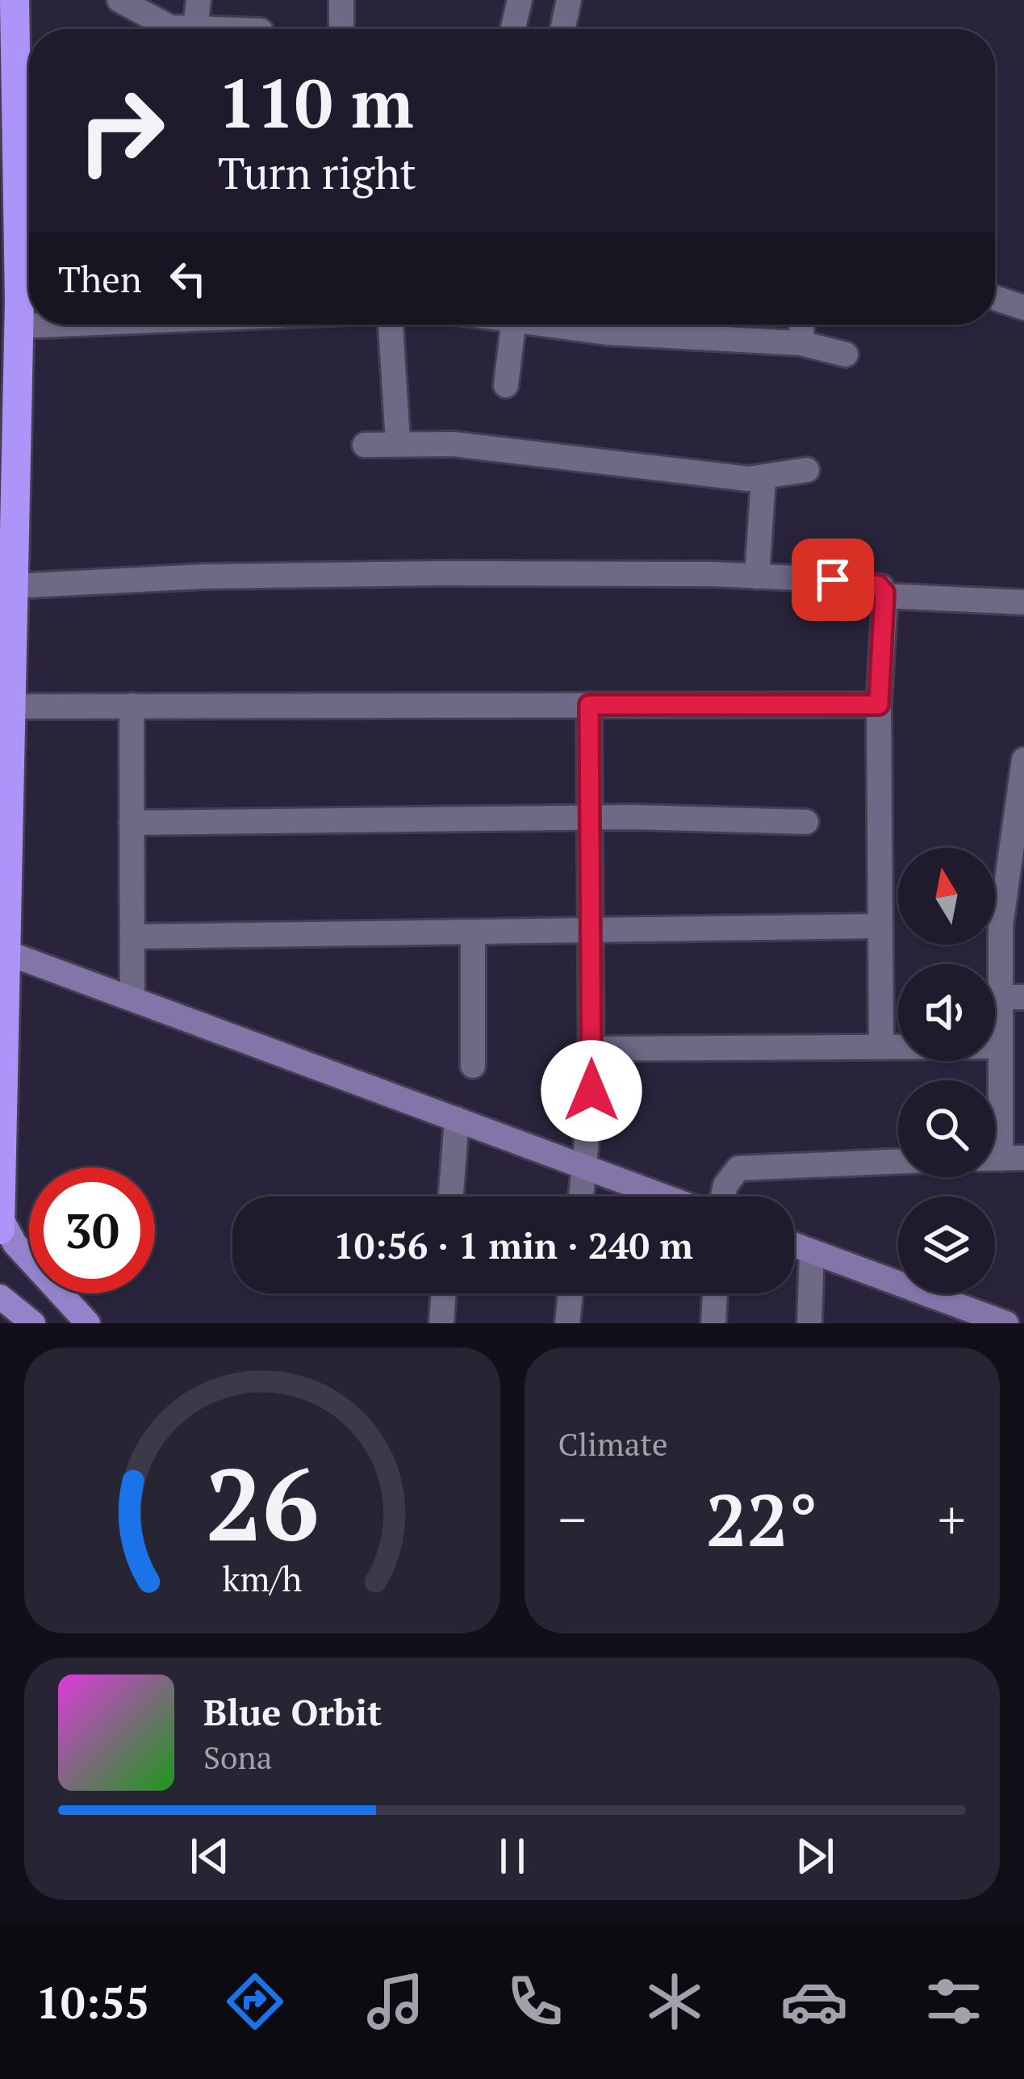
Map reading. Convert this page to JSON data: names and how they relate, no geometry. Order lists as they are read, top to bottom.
{
  "north": "top",
  "page": {
    "turn": ["110 m", "Turn right"],
    "then": "Then",
    "limit": "30",
    "trip": "10:56 · 1 min · 240 m",
    "tile": "Climate",
    "heat": ["−", "22°", "+"],
    "song": ["Blue Orbit", "Sona"],
    "tabs": "10:55",
    "gauge": ["26", "km/h"]
  }
}
